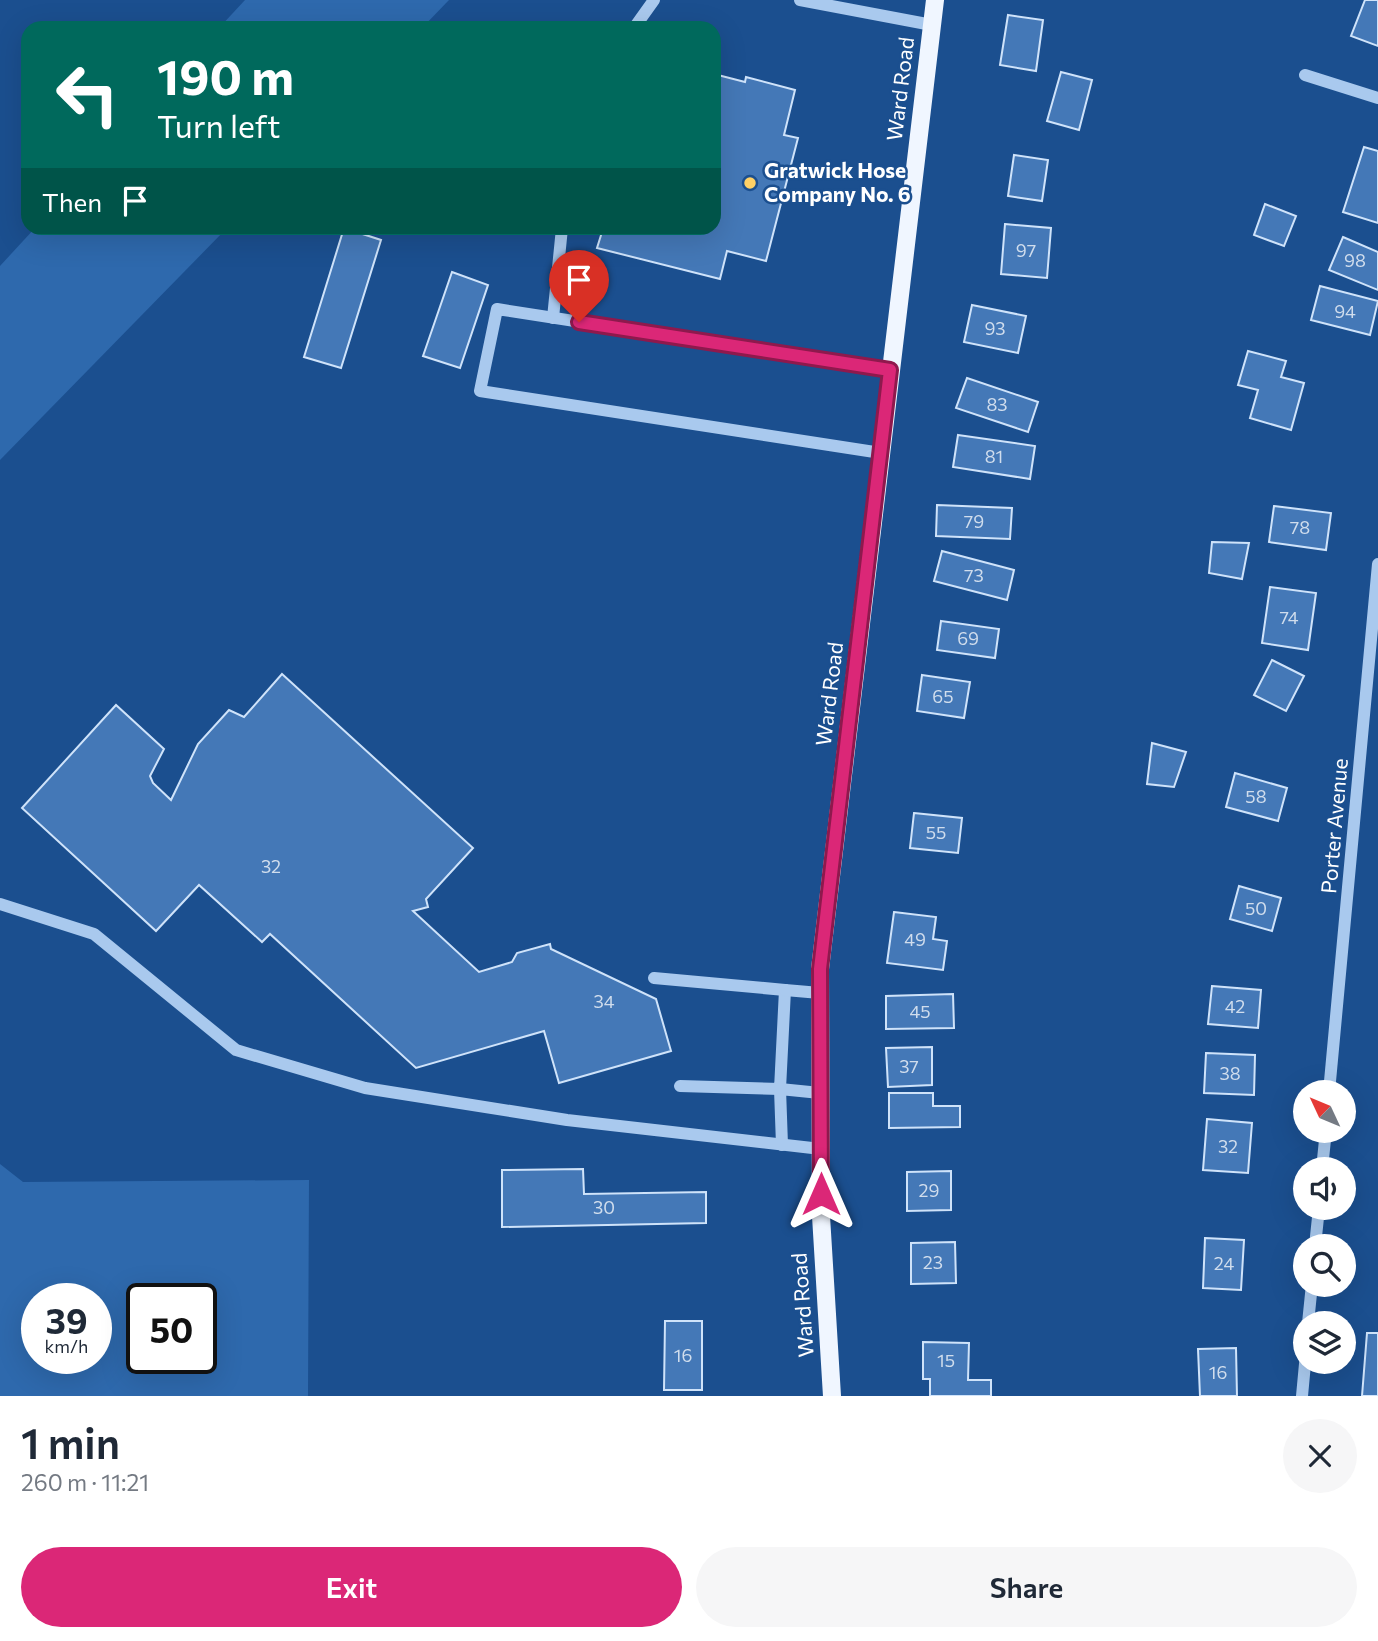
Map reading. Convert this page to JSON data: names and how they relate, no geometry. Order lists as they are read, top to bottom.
{
  "streets": {
    "main road": ["Ward Road"],
    "street": ["Porter Avenue"]
  },
  "places": ["Gratwick Hose Company No. 6"],
  "house_numbers": [
    "97",
    "98",
    "94",
    "93",
    "83",
    "81",
    "79",
    "78",
    "73",
    "74",
    "69",
    "65",
    "58",
    "55",
    "32",
    "50",
    "49",
    "34",
    "42",
    "45",
    "37",
    "38",
    "32",
    "29",
    "30",
    "23",
    "24",
    "16",
    "15",
    "16"
  ],
  "north": "top left",
  "page": {
    "turn": ["190 m", "Turn left"],
    "then": "Then",
    "speed": "39 km/h",
    "limit": "50",
    "heading": ["1 min", "260 m · 11:21"],
    "buttons": ["Exit", "Share"]
  }
}
